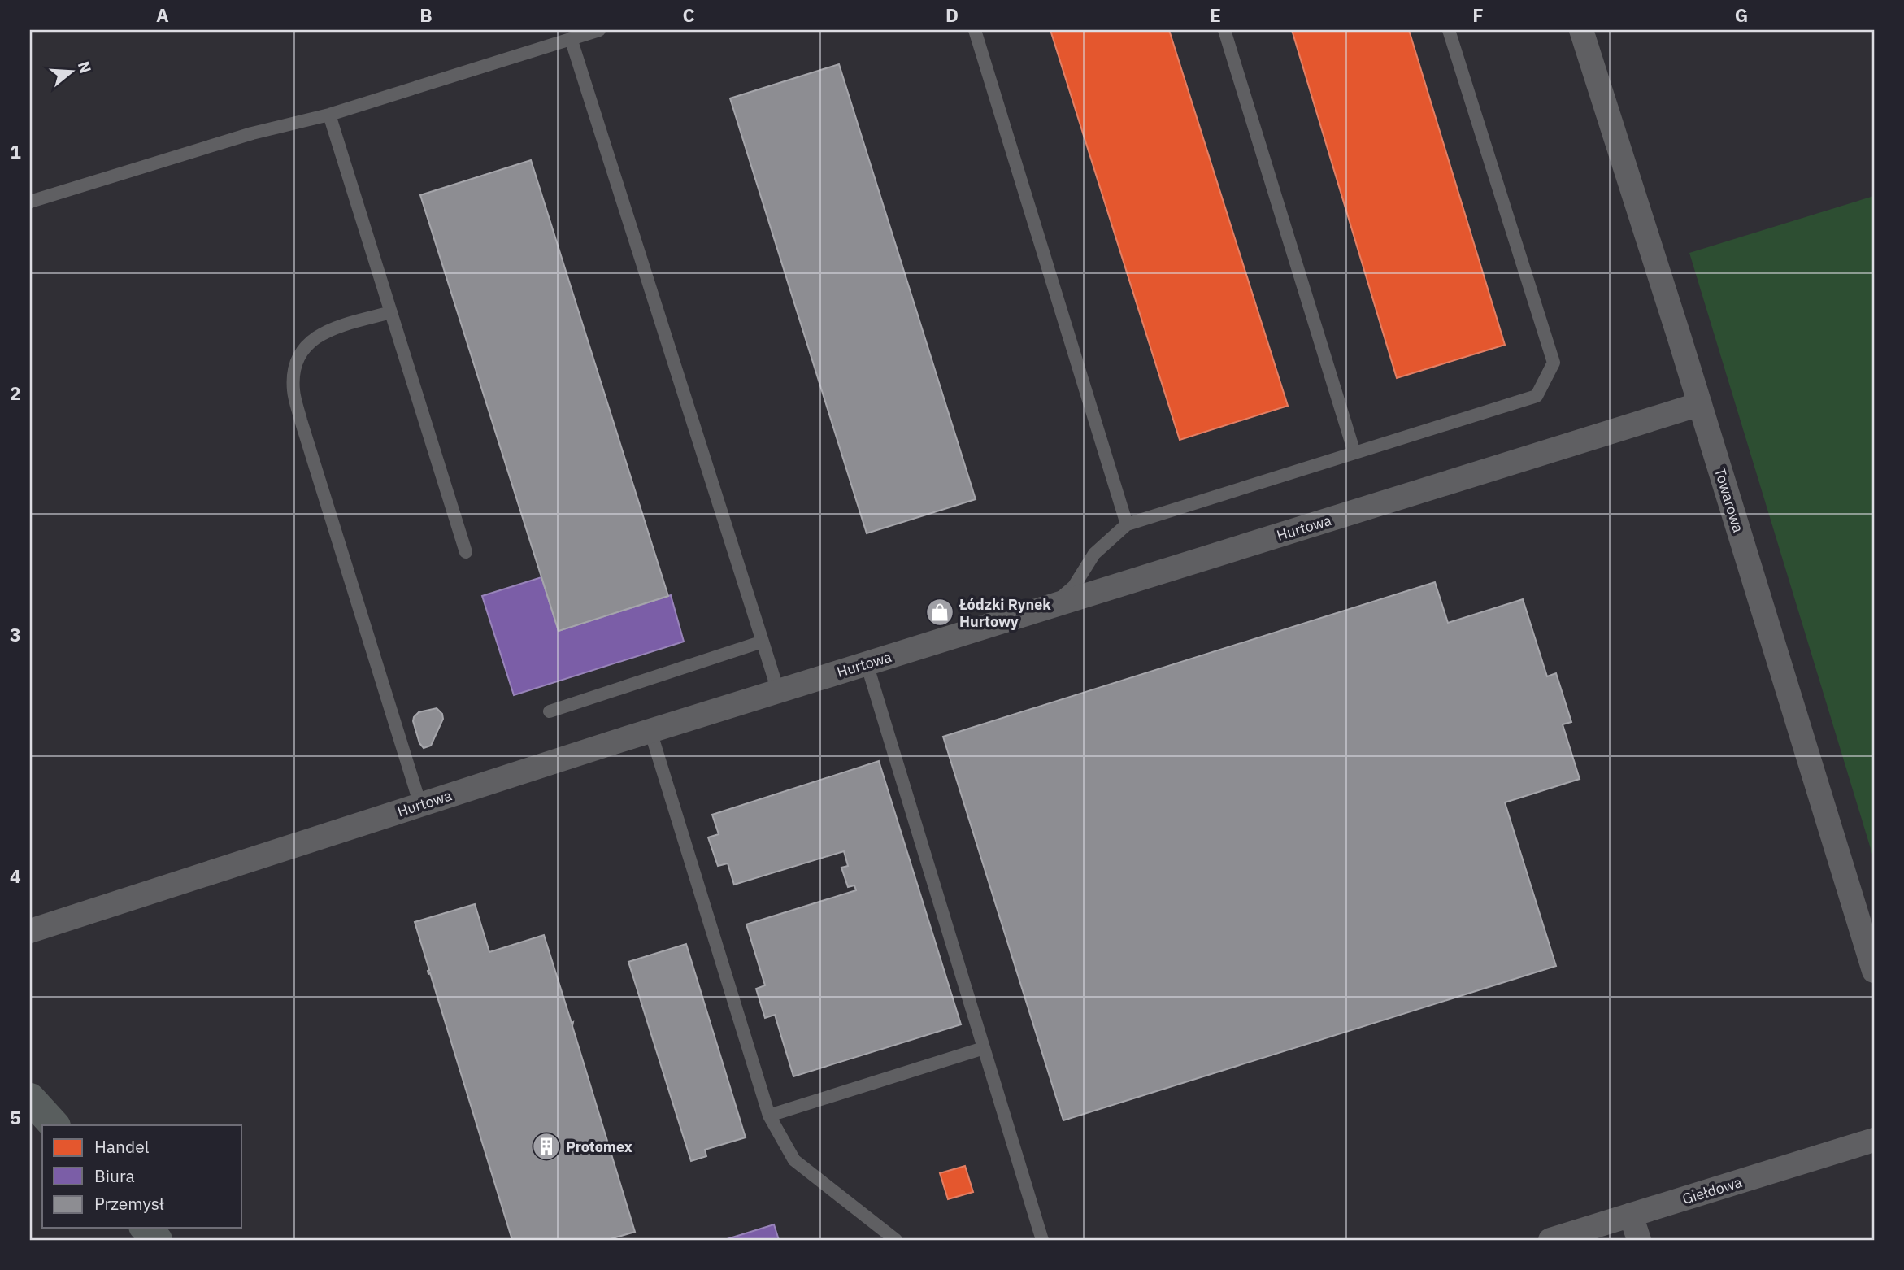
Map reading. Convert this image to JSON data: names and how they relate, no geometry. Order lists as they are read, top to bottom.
{
  "streets": {
    "street": ["Towarowa", "Hurtowa", "Giełdowa"]
  },
  "crossings": [
    ["Towarowa", "Hurtowa"]
  ],
  "places": {
    "shop": ["Łódzki Rynek Hurtowy"],
    "building": ["Protomex"]
  },
  "legend": ["Handel", "Biura", "Przemysł"],
  "north": "right",
  "grid": {
    "columns": [
      "A",
      "B",
      "C",
      "D",
      "E",
      "F",
      "G"
    ],
    "rows": [
      "1",
      "2",
      "3",
      "4",
      "5"
    ]
  }
}
